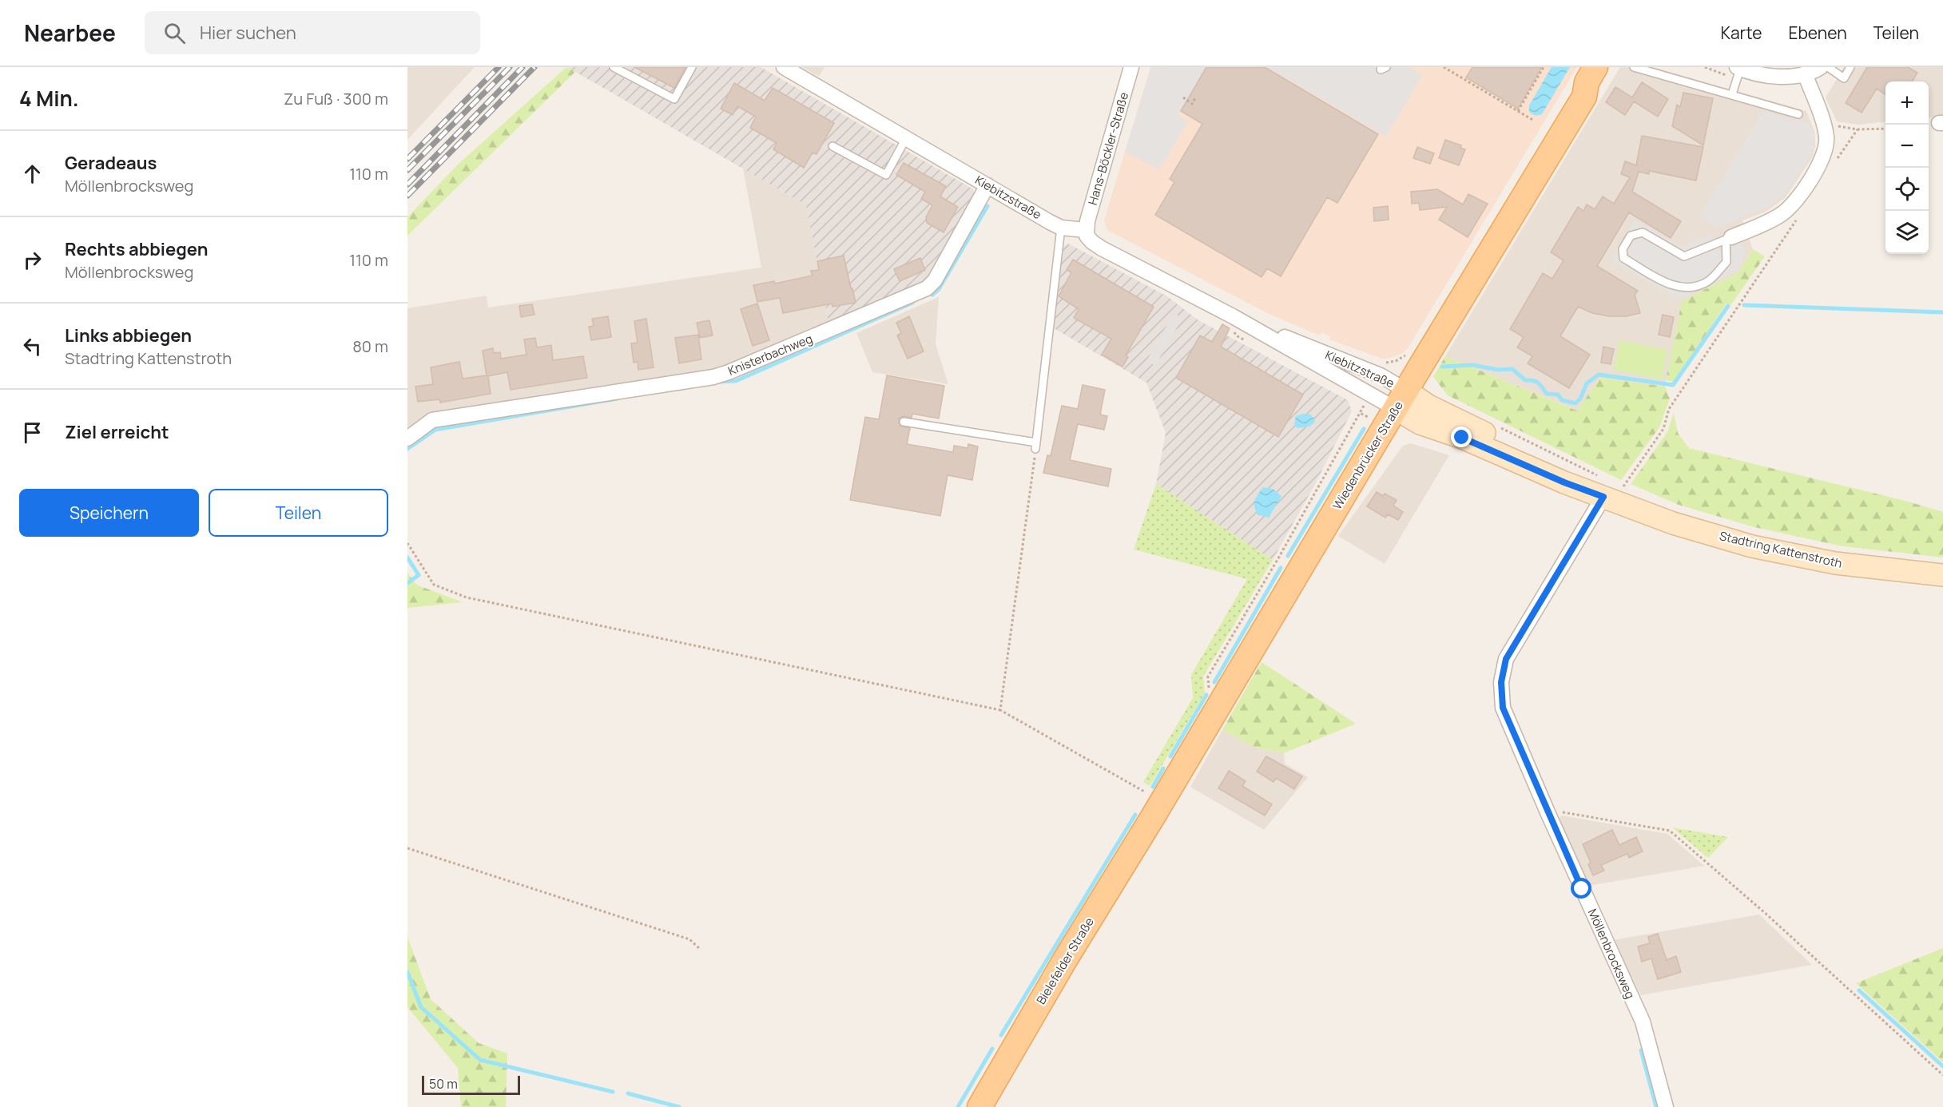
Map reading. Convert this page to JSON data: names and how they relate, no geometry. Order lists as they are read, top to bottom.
{
  "streets": {
    "main road": ["Wiedenbrücker Straße", "Stadtring Kattenstroth", "Bielefelder Straße"],
    "street": [
      "Hans-Böckler-Straße",
      "Kiebitzstraße",
      "Knisterbachweg",
      "Möllenbrocksweg"
    ]
  },
  "crossings": [
    ["Hans-Böckler-Straße", "Kiebitzstraße"],
    ["Kiebitzstraße", "Knisterbachweg"],
    ["Kiebitzstraße", "Wiedenbrücker Straße"],
    ["Kiebitzstraße", "Stadtring Kattenstroth"],
    ["Wiedenbrücker Straße", "Stadtring Kattenstroth"],
    ["Wiedenbrücker Straße", "Bielefelder Straße"],
    ["Stadtring Kattenstroth", "Möllenbrocksweg"]
  ],
  "scale_bar": "50 m",
  "page": {
    "header": "Nearbee",
    "search": "Hier suchen",
    "nav": ["Karte", "Ebenen", "Teilen"],
    "heading": ["4 Min.", "Zu Fuß · 300 m"],
    "map_buttons": ["+", "−"],
    "list": [
      ["Geradeaus", "Möllenbrocksweg", "110 m"],
      ["Rechts abbiegen", "Möllenbrocksweg", "110 m"],
      ["Links abbiegen", "Stadtring Kattenstroth", "80 m"],
      "Ziel erreicht"
    ],
    "buttons": ["Speichern", "Teilen"],
    "scale": "50 m"
  }
}
